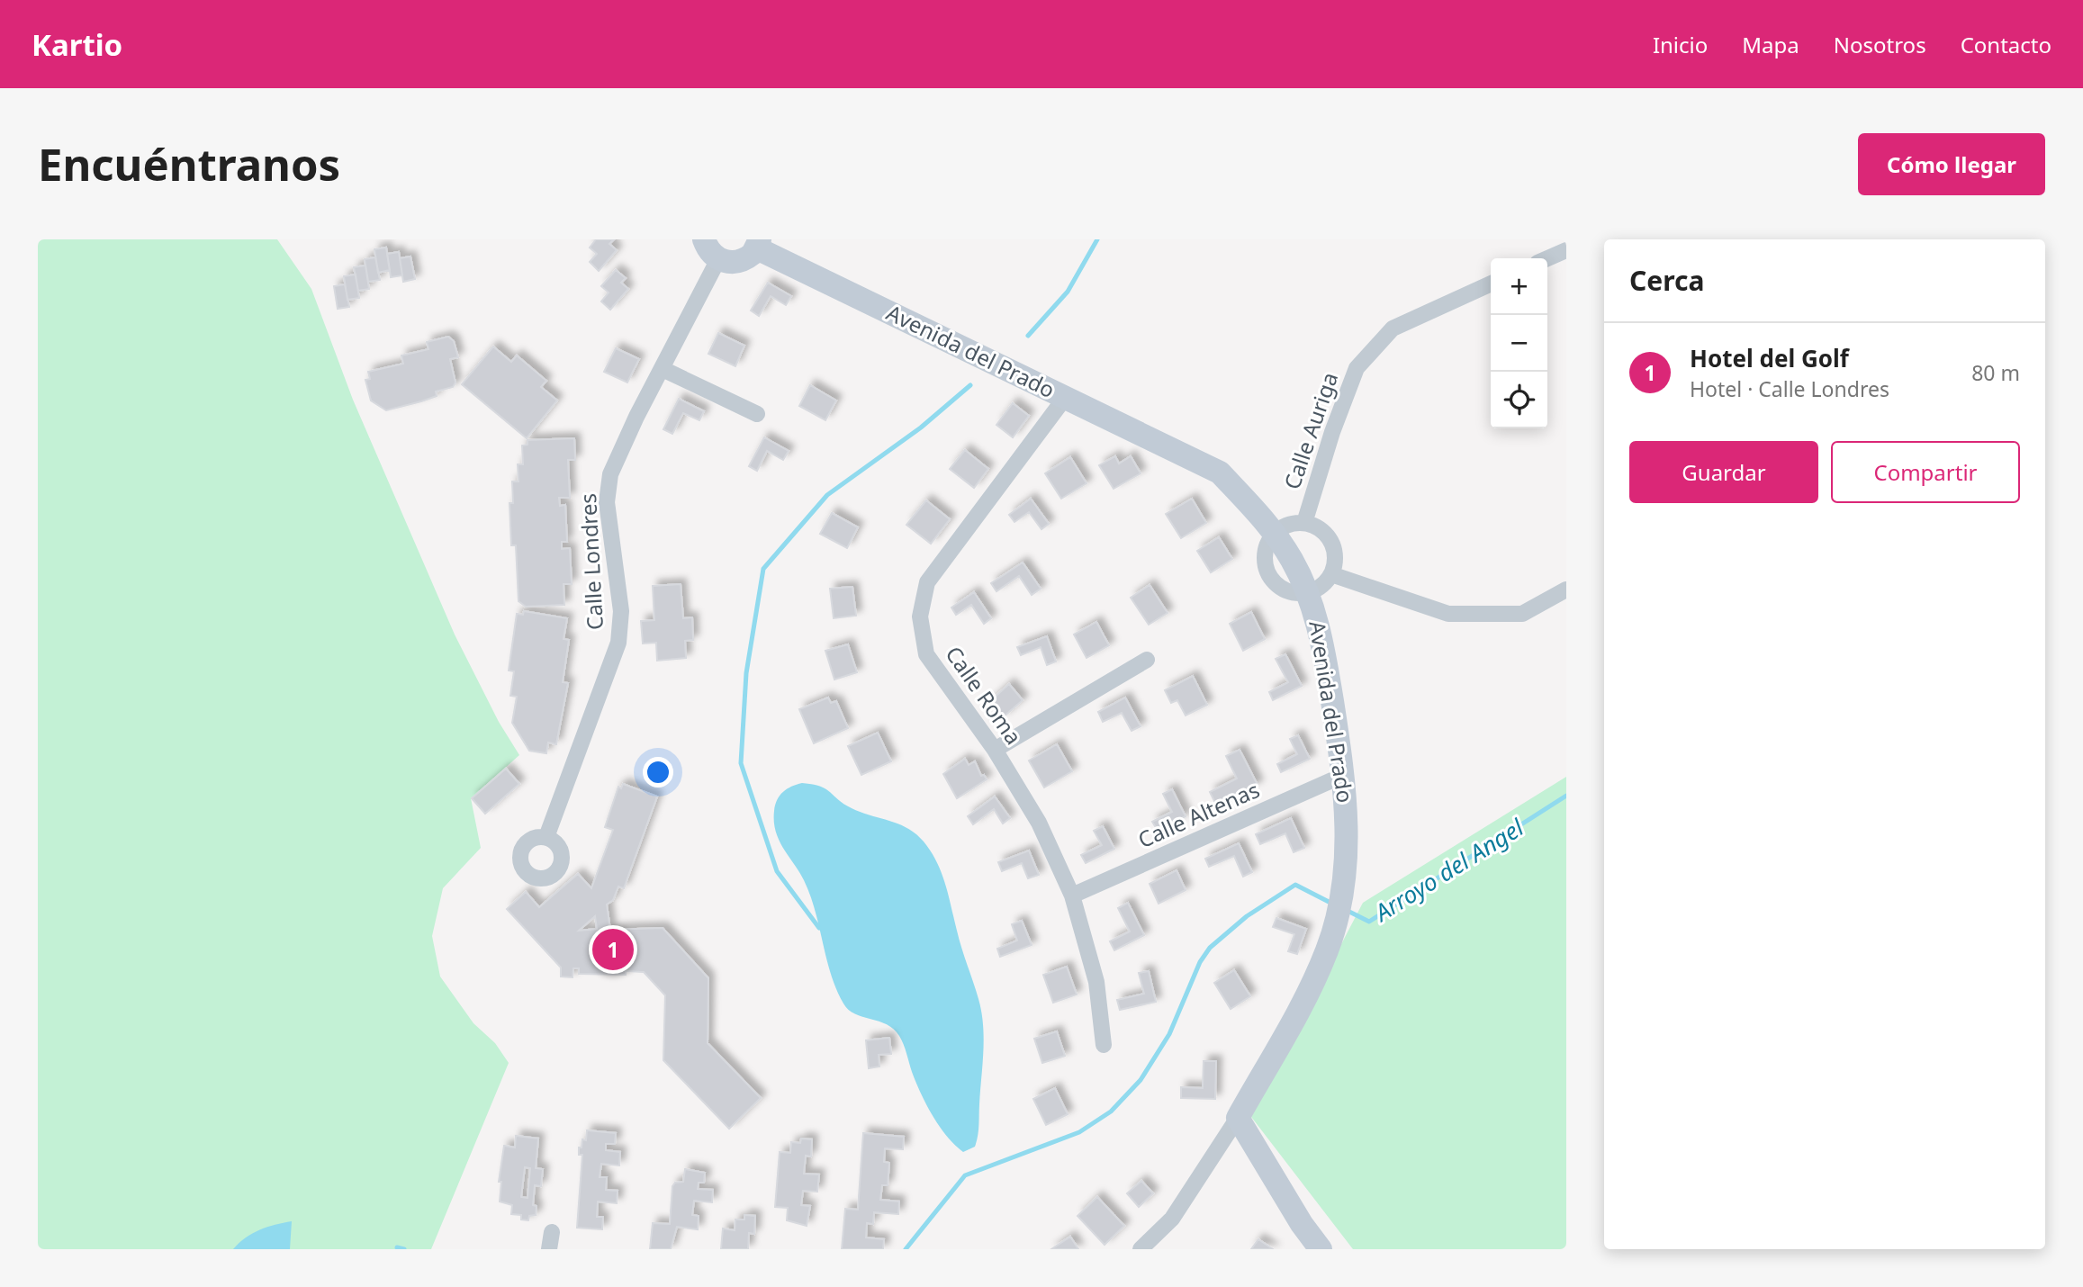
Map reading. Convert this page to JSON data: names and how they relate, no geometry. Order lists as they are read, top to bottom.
{
  "streets": {
    "street": [
      "Avenida del Prado",
      "Calle Auriga",
      "Calle Londres",
      "Calle Roma",
      "Calle Altenas"
    ]
  },
  "crossings": [
    ["Avenida del Prado", "Calle Roma"],
    ["Avenida del Prado", "Calle Altenas"],
    ["Calle Roma", "Calle Altenas"]
  ],
  "water": ["Arroyo del Angel"],
  "page": {
    "header": "Kartio",
    "nav": [
      "Inicio",
      "Mapa",
      "Nosotros",
      "Contacto"
    ],
    "buttons": [
      "Cómo llegar",
      ["Guardar", "Compartir"]
    ],
    "title": "Encuéntranos",
    "heading": "Cerca",
    "map_buttons": ["+", "−"],
    "list": [
      {
        "mark": "1",
        "name": "Hotel del Golf",
        "note": "Hotel · Calle Londres",
        "value": "80 m"
      }
    ],
    "pins": "1"
  }
}
